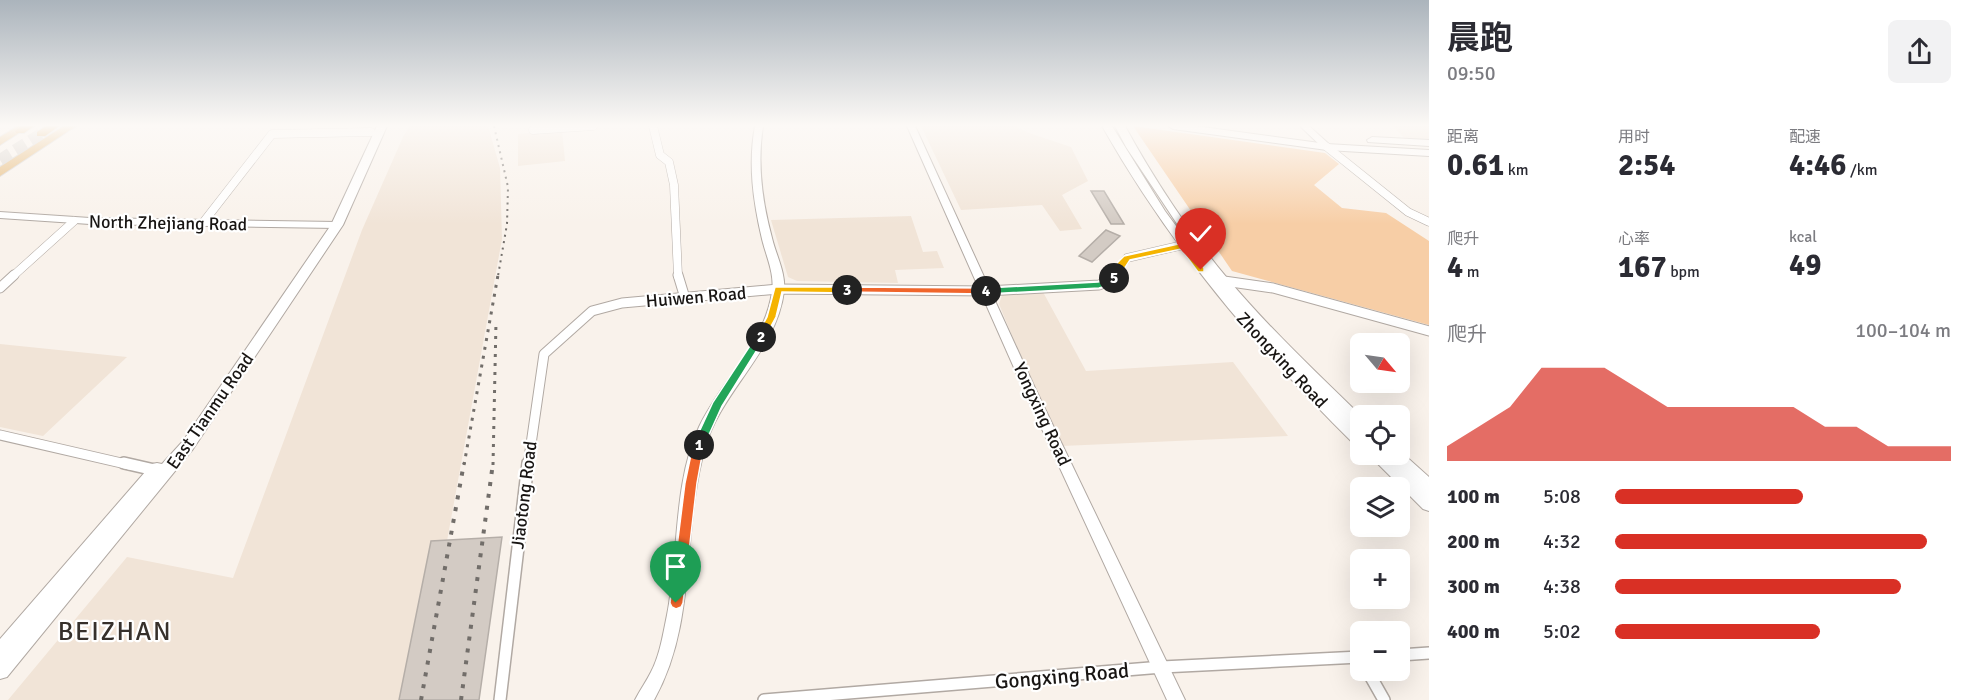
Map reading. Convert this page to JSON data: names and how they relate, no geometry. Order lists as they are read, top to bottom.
{
  "streets": {
    "main road": ["Zhongxing Road", "East Tianmu Road"],
    "street": [
      "North Zhejiang Road",
      "Huiwen Road",
      "Yongxing Road",
      "Jiaotong Road",
      "Gongxing Road"
    ]
  },
  "crossings": [
    ["North Zhejiang Road", "East Tianmu Road"],
    ["Huiwen Road", "Zhongxing Road"],
    ["Huiwen Road", "Yongxing Road"],
    ["Huiwen Road", "Jiaotong Road"],
    ["Yongxing Road", "Gongxing Road"]
  ],
  "districts": ["BEIZHAN"],
  "north": "bottom right",
  "page": {
    "heading": ["晨跑", "09:50"],
    "stats": [
      ["距离", "0.61 km"],
      ["用时", "2:54"],
      ["配速", "4:46 /km"],
      ["爬升", "4 m"],
      ["心率", "167 bpm"],
      ["kcal", "49"]
    ],
    "pins": [
      "5",
      "3",
      "4",
      "2",
      "1"
    ],
    "chart": ["爬升", "100–104 m"],
    "map_buttons": ["+", "−"],
    "list": [
      {
        "name": "100 m",
        "note": "5:08"
      },
      {
        "name": "200 m",
        "note": "4:32"
      },
      {
        "name": "300 m",
        "note": "4:38"
      },
      {
        "name": "400 m",
        "note": "5:02"
      }
    ]
  }
}
